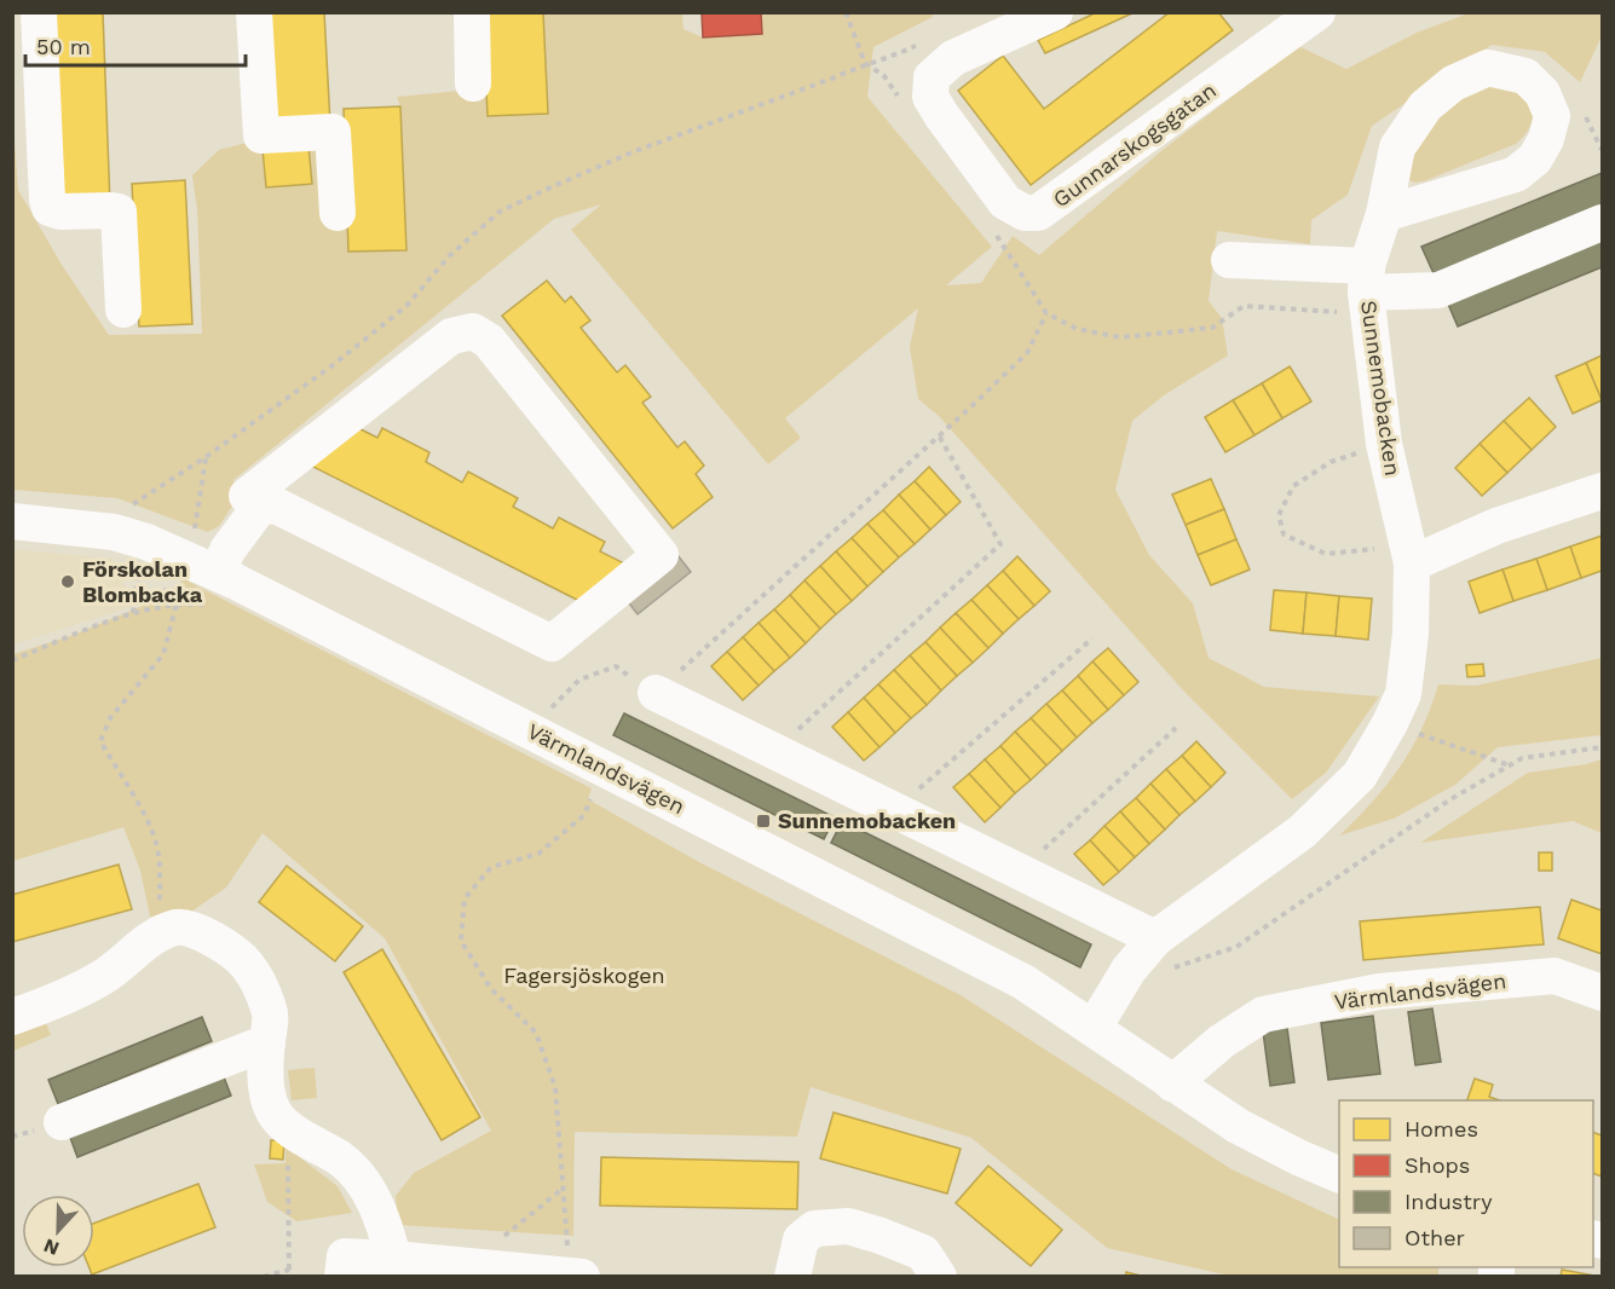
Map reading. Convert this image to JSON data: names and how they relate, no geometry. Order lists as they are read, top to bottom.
{
  "streets": {
    "street": ["Gunnarskogsgatan", "Sunnemobacken", "Värmlandsvägen"]
  },
  "crossings": [
    ["Sunnemobacken", "Värmlandsvägen"]
  ],
  "parks": ["Fagersjöskogen"],
  "places": {
    "other": ["Förskolan Blombacka"],
    "transit": ["Sunnemobacken"]
  },
  "legend": [
    "Homes",
    "Shops",
    "Industry",
    "Other"
  ],
  "scale_bar": "50 m",
  "north": "bottom"
}
